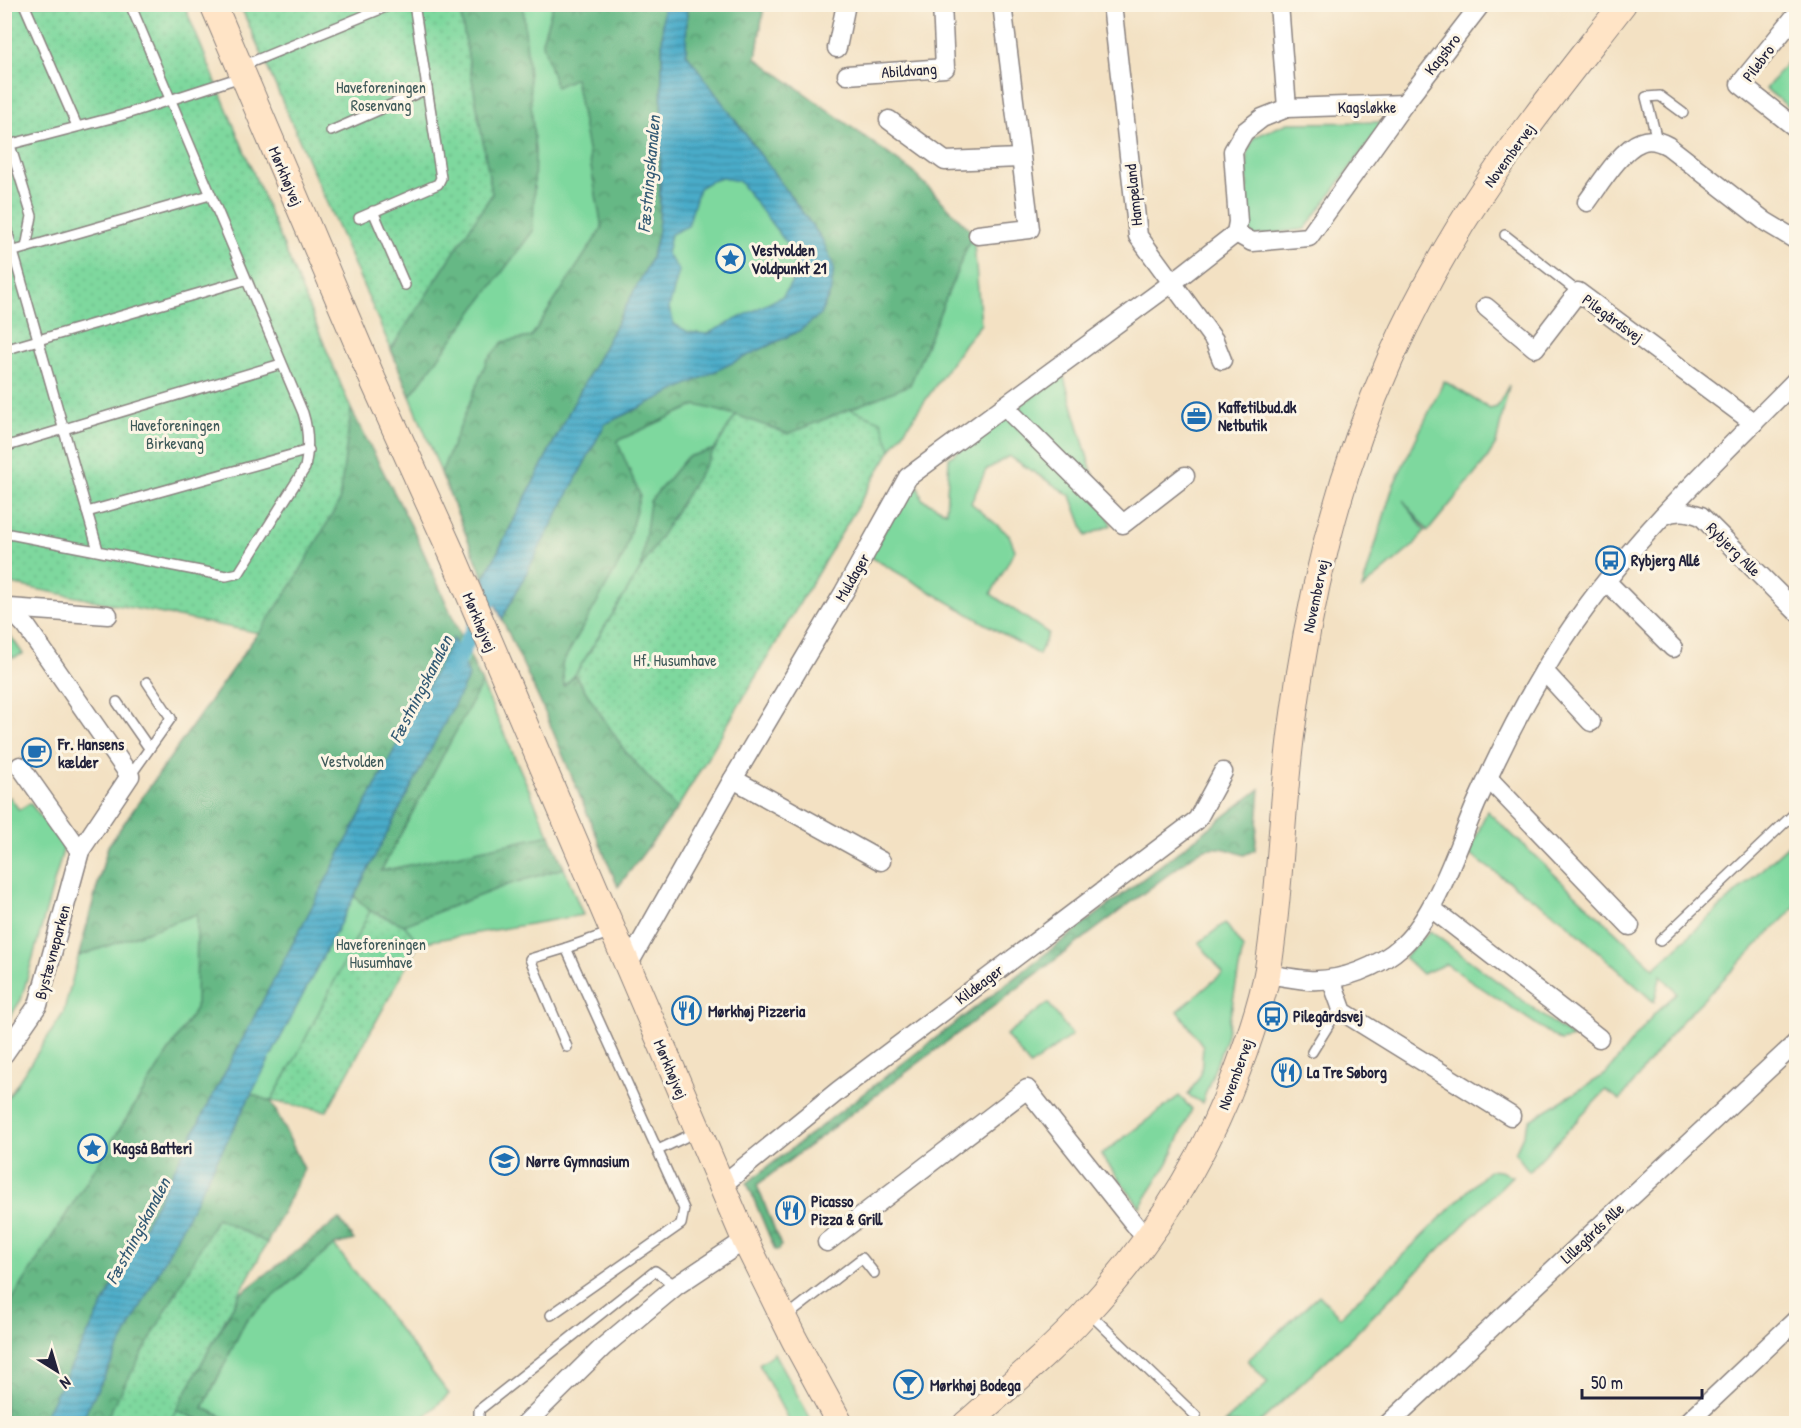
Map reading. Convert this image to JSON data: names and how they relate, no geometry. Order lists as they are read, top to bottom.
{
  "streets": {
    "street": [
      "Kagsbro",
      "Pilebro",
      "Abildvang",
      "Kagsløkke",
      "Novembervej",
      "Mørkhøjvej",
      "Hampeland",
      "Pilegårdsvej",
      "Rybjerg Alle",
      "Muldager",
      "Bystævneparken",
      "Kildeager",
      "Lillegårds Alle"
    ]
  },
  "crossings": [
    ["Kagsbro", "Kagsløkke"],
    ["Mørkhøjvej", "Muldager"],
    ["Mørkhøjvej", "Kildeager"],
    ["Hampeland", "Muldager"]
  ],
  "water": ["Fæstningskanalen"],
  "parks": [
    "Haveforeningen Rosenvang",
    "Haveforeningen Birkevang",
    "Hf. Husumhave",
    "Vestvolden",
    "Haveforeningen Husumhave"
  ],
  "places": {
    "place": ["Vestvolden Voldpunkt 21", "Kagså Batteri"],
    "office": ["Kaffetilbud.dk Netbutik"],
    "bus stop": ["Rybjerg Allé", "Pilegårdsvej"],
    "cafe": ["Fr. Hansens kælder"],
    "restaurant": ["Mørkhøj Pizzeria", "La Tre Søborg", "Picasso Pizza & Grill"],
    "school or university": ["Nørre Gymnasium"],
    "bar": ["Mørkhøj Bodega"]
  },
  "scale_bar": "50 m",
  "north": "bottom right"
}
